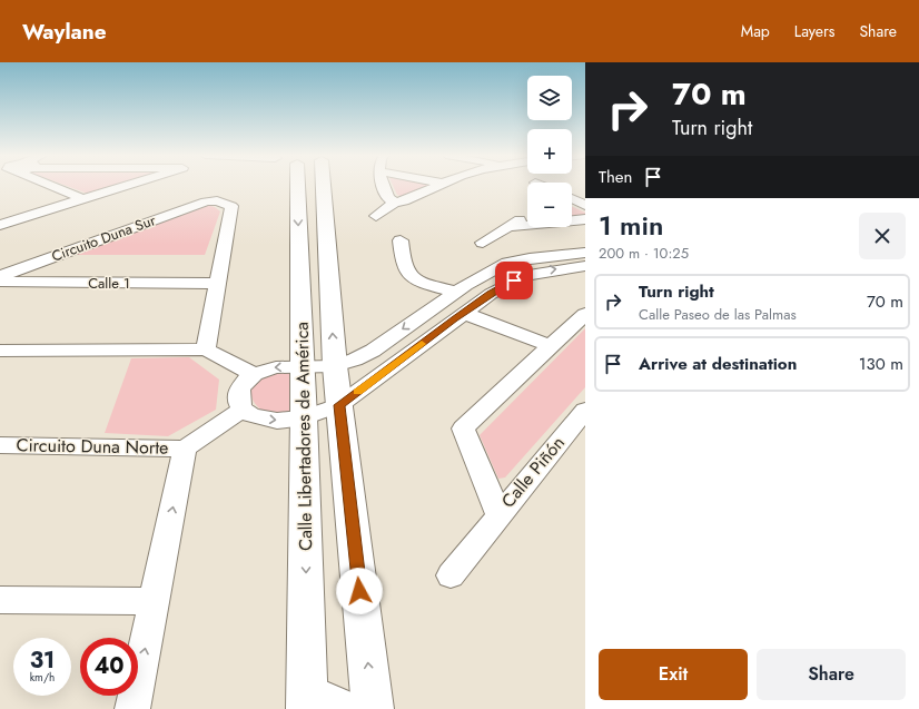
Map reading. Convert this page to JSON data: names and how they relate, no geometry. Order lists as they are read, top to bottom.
{
  "streets": {
    "street": [
      "Circuito Duna Sur",
      "Calle 1",
      "Calle Libertadores de América",
      "Circuito Duna Norte",
      "Calle Piñón"
    ]
  },
  "crossings": [
    ["Circuito Duna Sur", "Calle 1"]
  ],
  "one_way": ["Circuito Duna Norte"],
  "page": {
    "header": "Waylane",
    "nav": ["Map", "Layers", "Share"],
    "turn": ["70 m", "Turn right"],
    "map_buttons": ["+", "−"],
    "then": "Then",
    "heading": ["1 min", "200 m · 10:25"],
    "list": [
      {
        "name": "Turn right",
        "note": "Calle Paseo de las Palmas",
        "value": "70 m"
      },
      {
        "name": "Arrive at destination",
        "value": "130 m"
      }
    ],
    "speed": "31 km/h",
    "limit": "40",
    "buttons": ["Exit", "Share"]
  }
}
